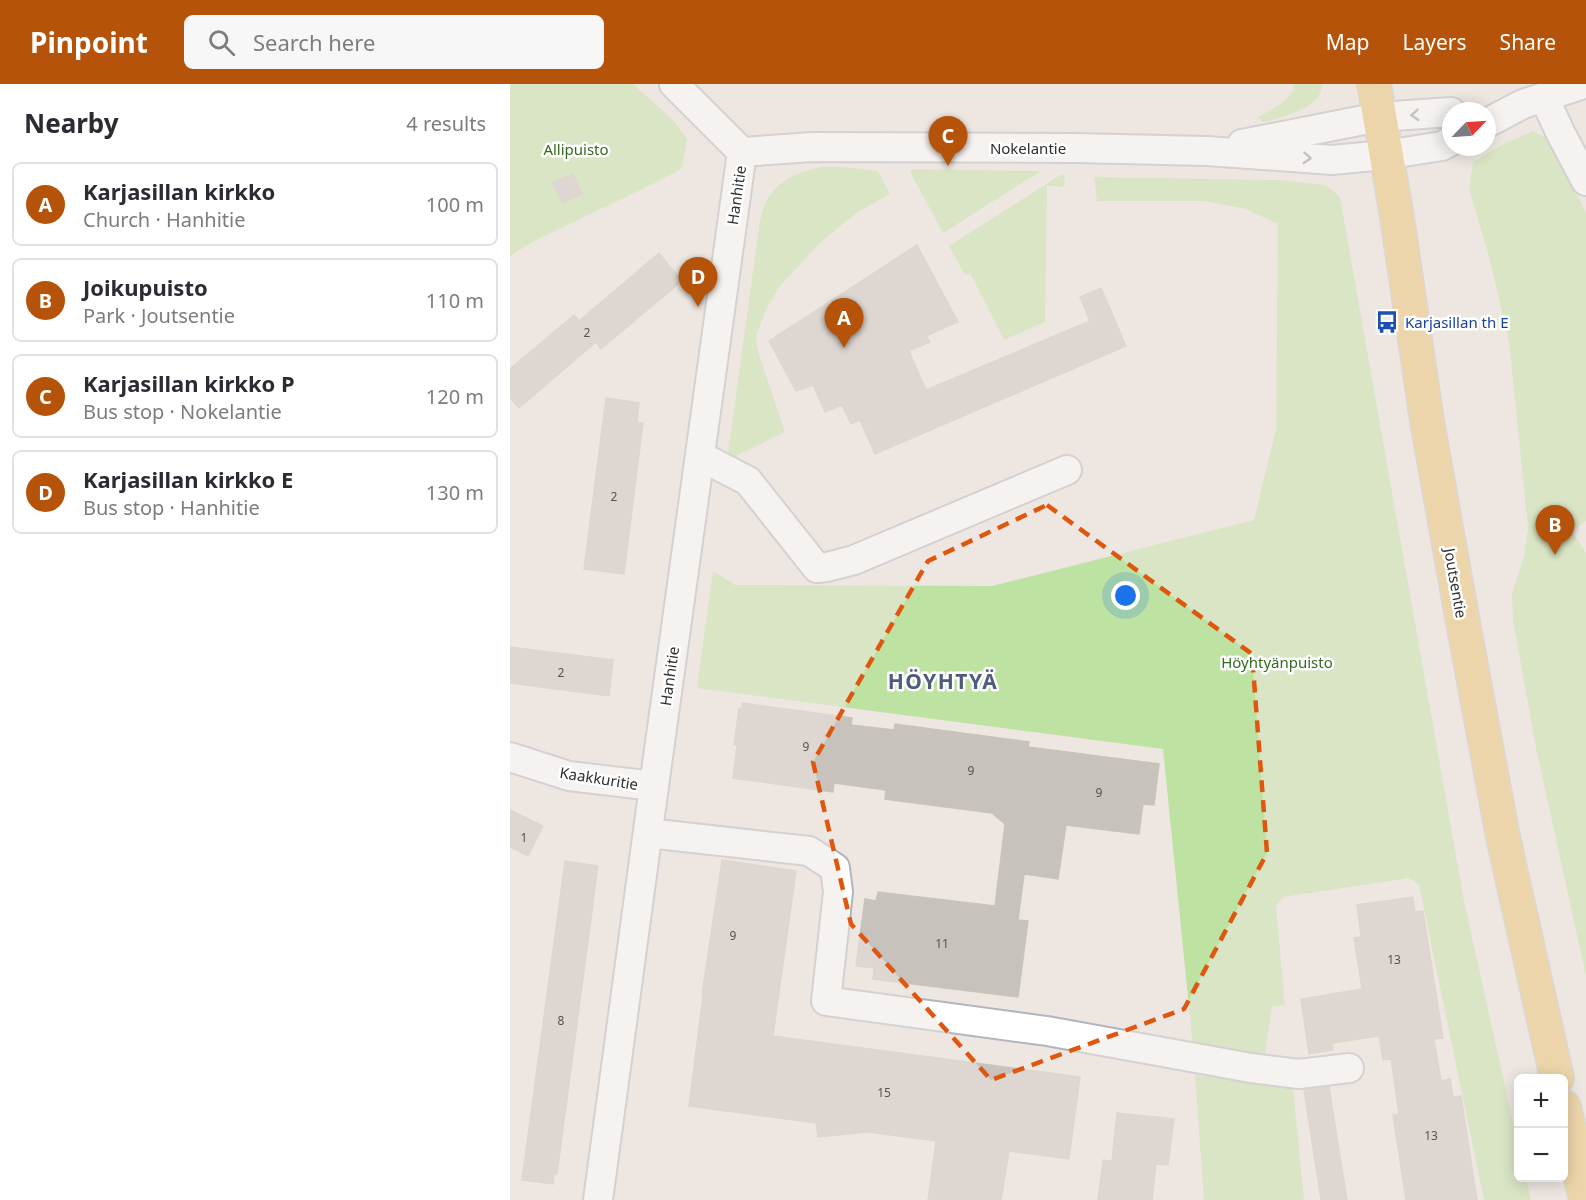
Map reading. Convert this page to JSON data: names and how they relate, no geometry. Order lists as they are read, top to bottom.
{
  "streets": {
    "main road": ["Joutsentie"],
    "street": ["Nokelantie", "Hanhitie", "Kaakkuritie"]
  },
  "crossings": [
    ["Nokelantie", "Hanhitie"],
    ["Nokelantie", "Joutsentie"],
    ["Hanhitie", "Kaakkuritie"]
  ],
  "districts": ["HÖYHTYÄ"],
  "parks": ["Allipuisto", "Höyhtyänpuisto"],
  "places": {
    "bus stop": ["Karjasillan th E"]
  },
  "house_numbers": [
    "2",
    "2",
    "2",
    "9",
    "9",
    "9",
    "1",
    "9",
    "11",
    "13",
    "8",
    "15",
    "13"
  ],
  "north": "top right",
  "page": {
    "header": "Pinpoint",
    "search": "Search here",
    "nav": ["Map", "Layers", "Share"],
    "heading": ["Nearby", "4 results"],
    "pins": [
      "C",
      "D",
      "A",
      "B"
    ],
    "list": [
      {
        "mark": "A",
        "name": "Karjasillan kirkko",
        "note": "Church · Hanhitie",
        "value": "100 m"
      },
      {
        "mark": "B",
        "name": "Joikupuisto",
        "note": "Park · Joutsentie",
        "value": "110 m"
      },
      {
        "mark": "C",
        "name": "Karjasillan kirkko P",
        "note": "Bus stop · Nokelantie",
        "value": "120 m"
      },
      {
        "mark": "D",
        "name": "Karjasillan kirkko E",
        "note": "Bus stop · Hanhitie",
        "value": "130 m"
      }
    ],
    "map_buttons": ["+", "−"]
  }
}
